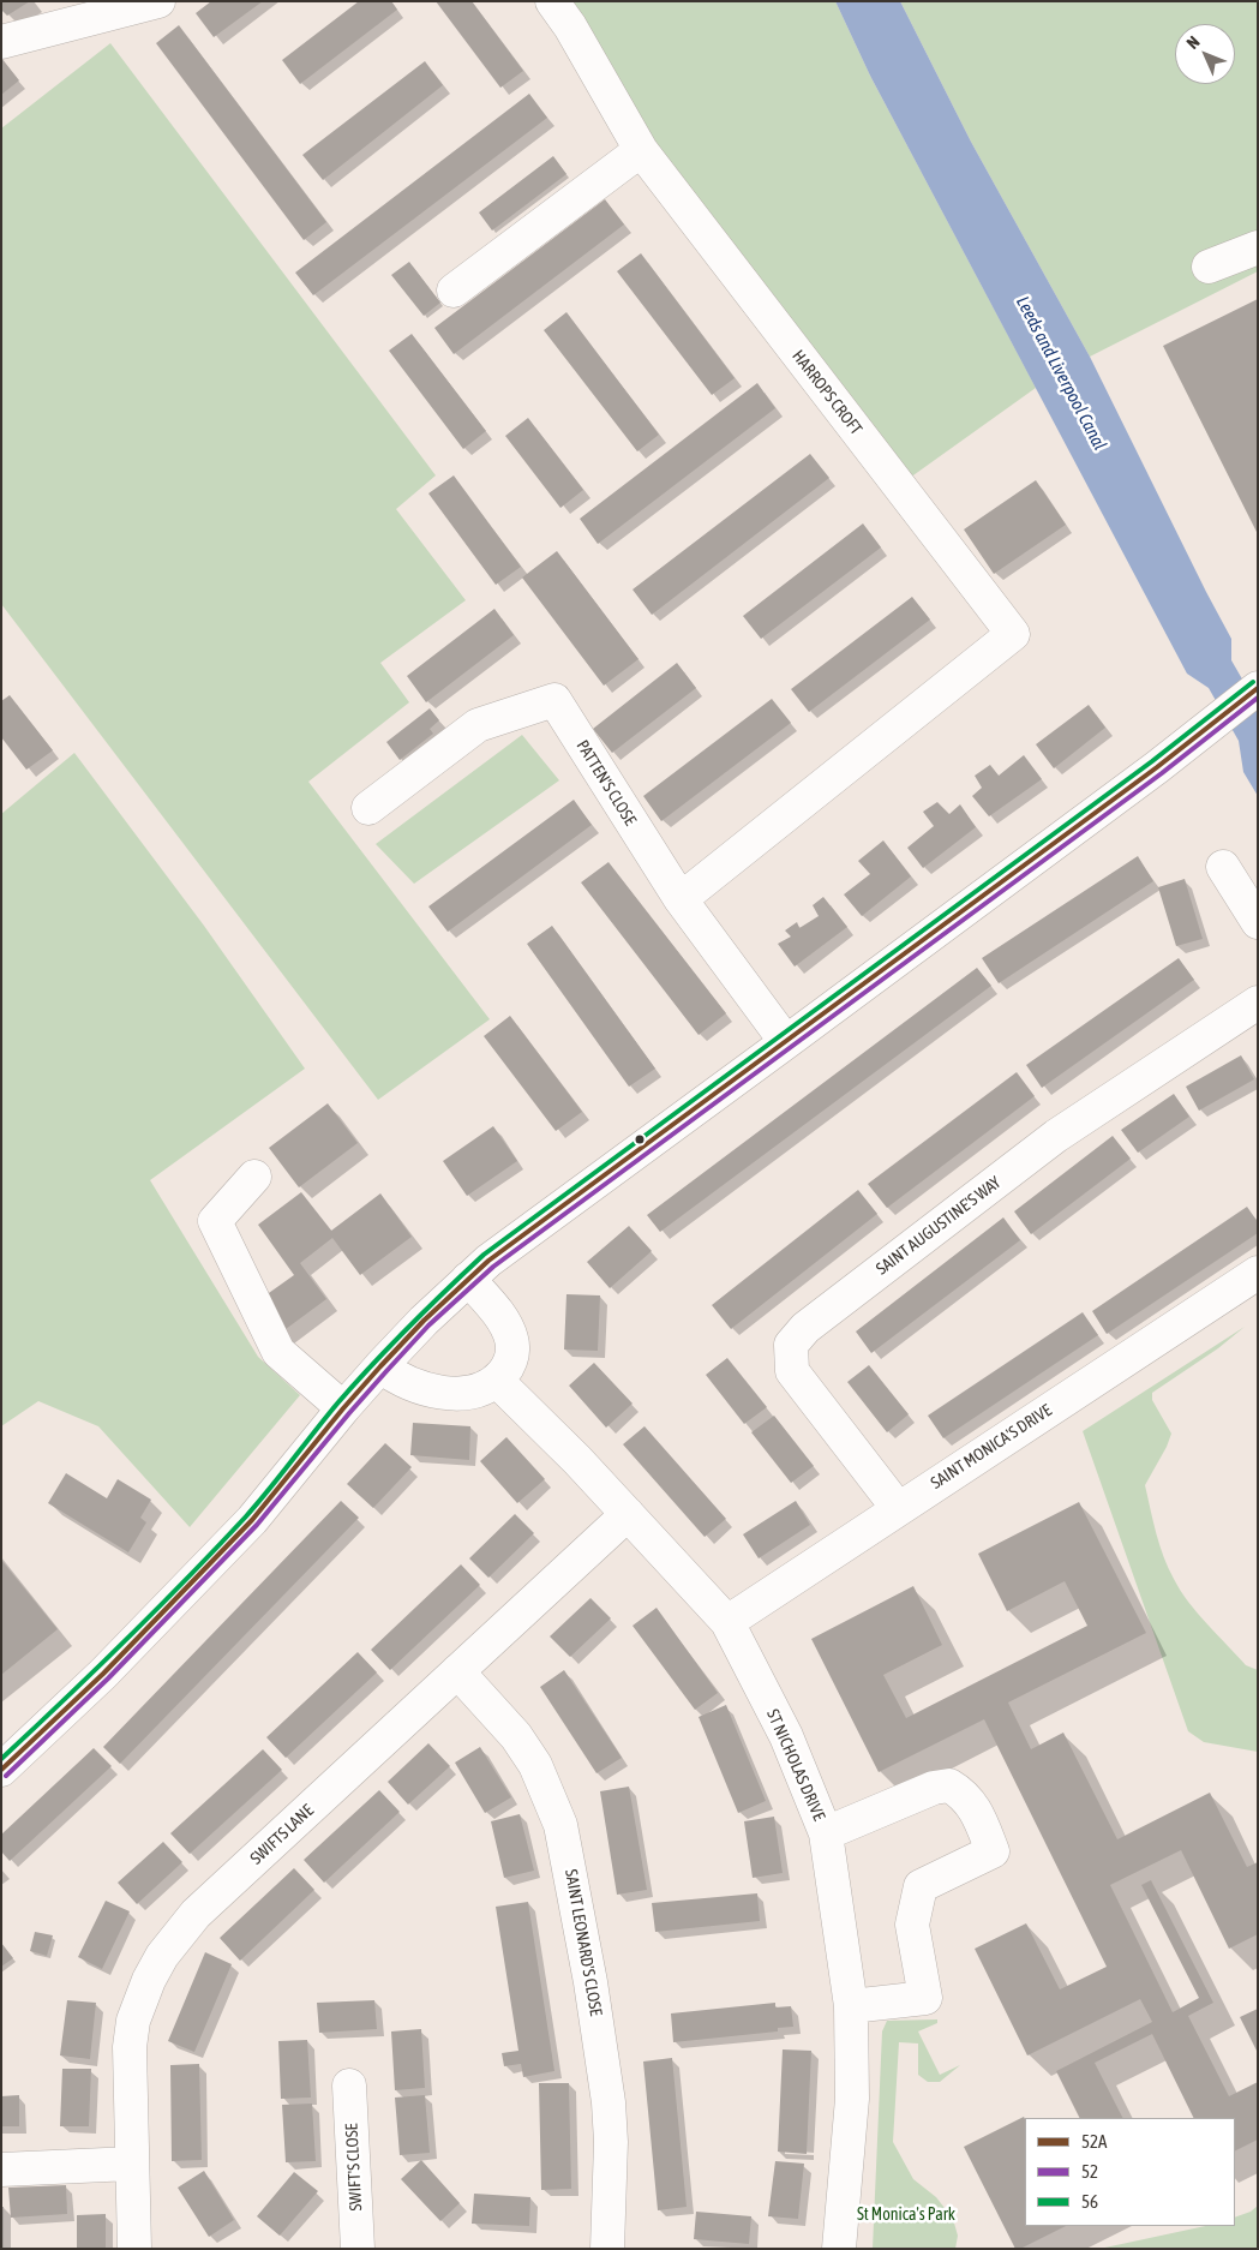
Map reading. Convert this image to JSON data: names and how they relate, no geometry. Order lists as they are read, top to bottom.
{
  "streets": {
    "street": [
      "HARROPS CROFT",
      "PATTEN'S CLOSE",
      "SAINT AUGUSTINE'S WAY",
      "SAINT MONICA'S DRIVE",
      "ST NICHOLAS DRIVE",
      "SWIFTS LANE",
      "SAINT LEONARD'S CLOSE",
      "SWIFT'S CLOSE"
    ]
  },
  "crossings": [
    ["HARROPS CROFT", "PATTEN'S CLOSE"],
    ["SAINT AUGUSTINE'S WAY", "SAINT MONICA'S DRIVE"],
    ["SAINT MONICA'S DRIVE", "ST NICHOLAS DRIVE"],
    ["ST NICHOLAS DRIVE", "SWIFTS LANE"],
    ["SWIFTS LANE", "SAINT LEONARD'S CLOSE"]
  ],
  "water": ["Leeds and Liverpool Canal"],
  "parks": ["St Monica's Park"],
  "lines": ["transit line 56", "transit line 52A", "transit line 52"],
  "legend": ["52A", "52", "56"],
  "north": "top left"
}
